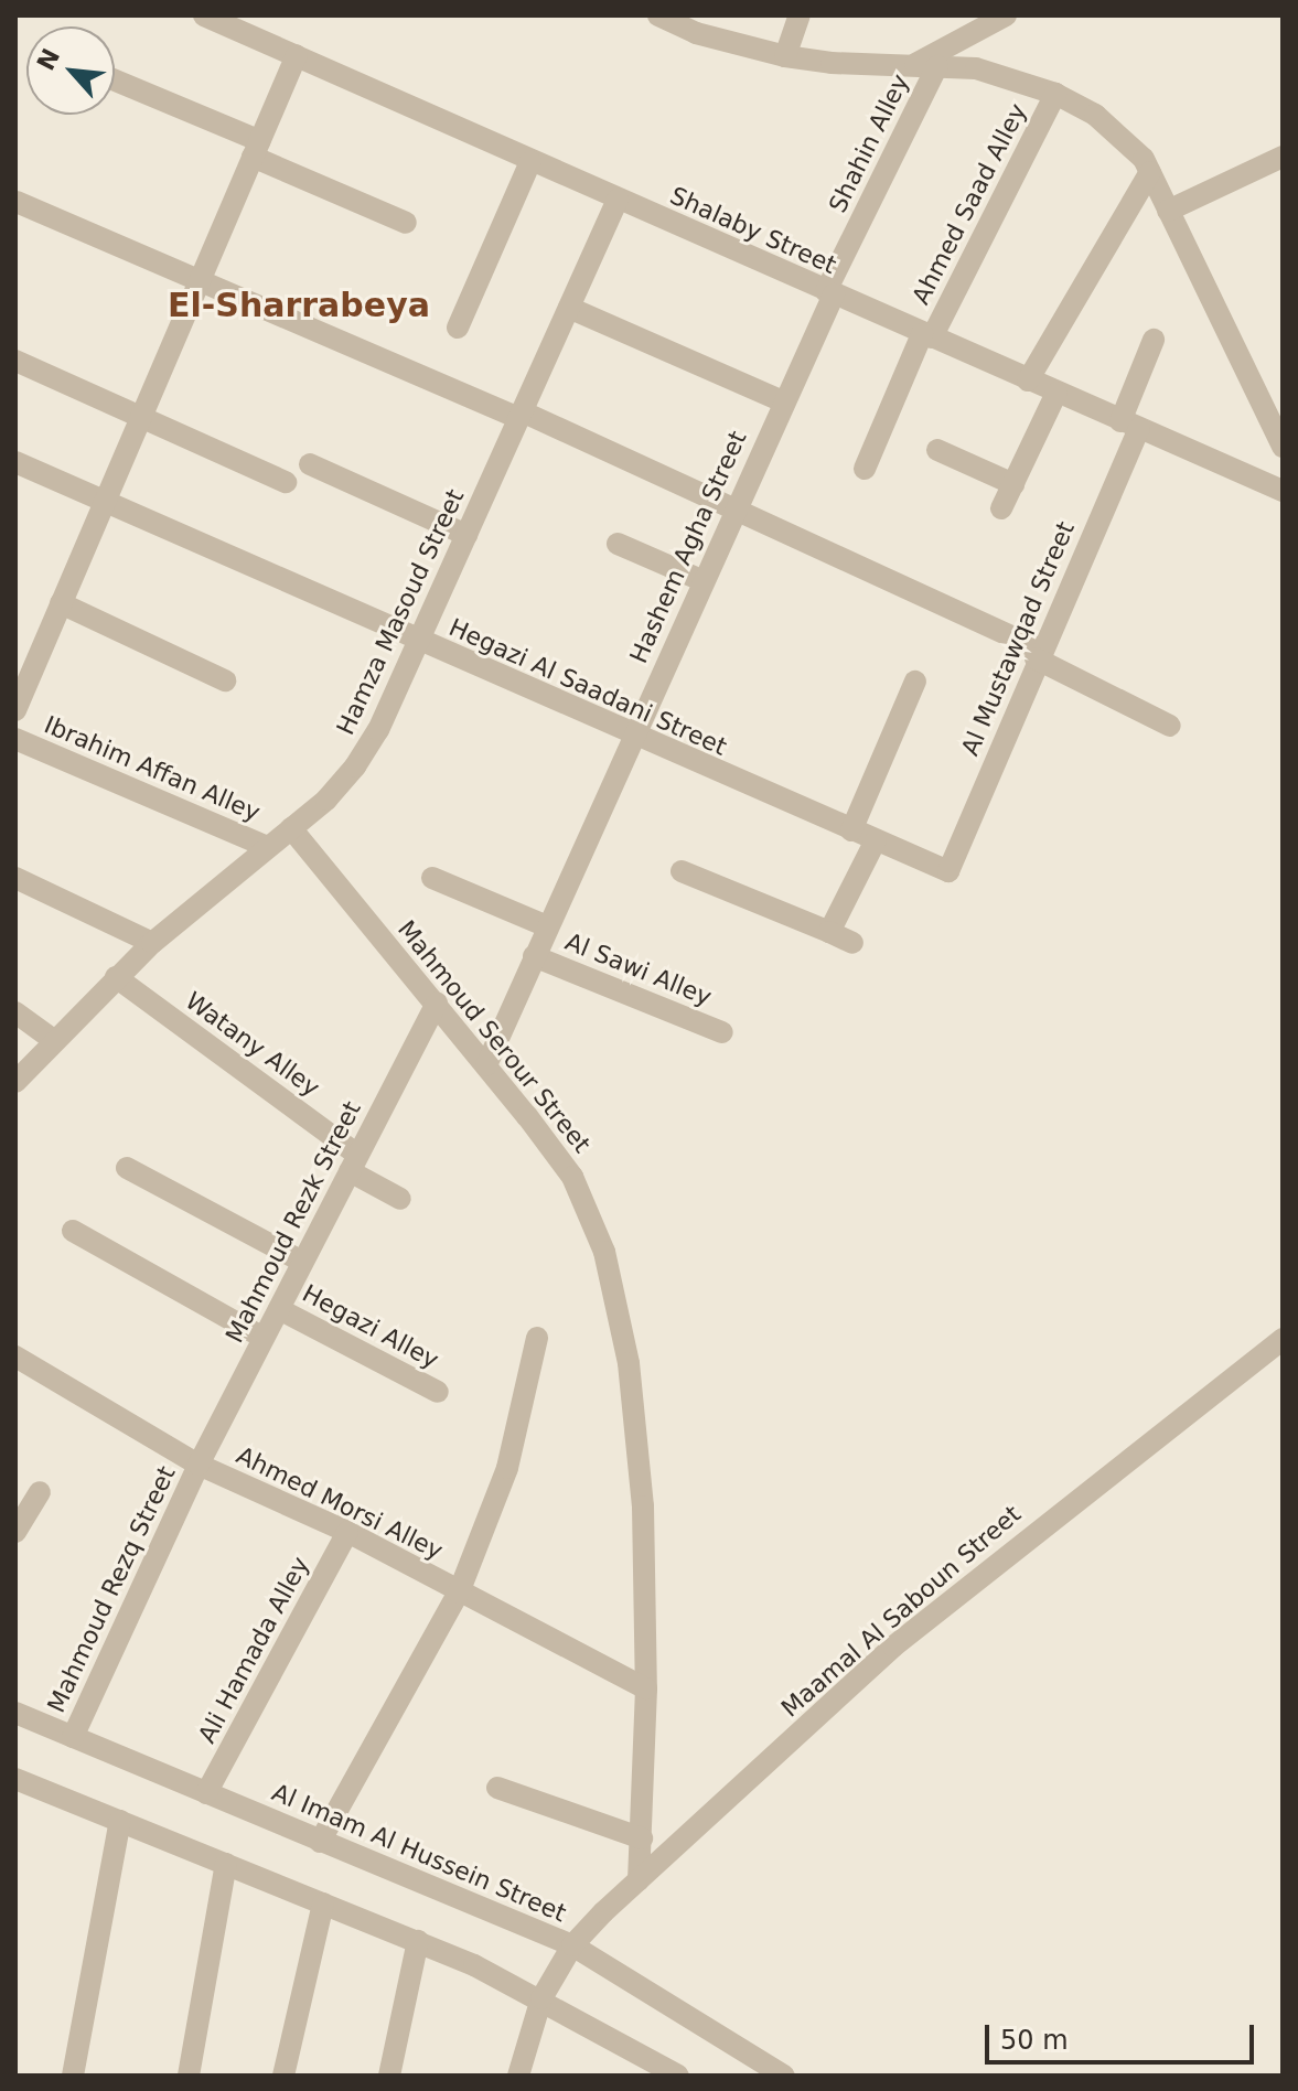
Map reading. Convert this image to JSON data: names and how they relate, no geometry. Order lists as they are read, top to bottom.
{
  "streets": {
    "street": [
      "Shahin Alley",
      "Ahmed Saad Alley",
      "Shalaby Street",
      "Hashem Agha Street",
      "Hamza Masoud Street",
      "Al Mustawqad Street",
      "Hegazi Al Saadani Street",
      "Ibrahim Affan Alley",
      "Al Sawi Alley",
      "Mahmoud Serour Street",
      "Watany Alley",
      "Mahmoud Rezk Street",
      "Hegazi Alley",
      "Ahmed Morsi Alley",
      "Mahmoud Rezq Street",
      "Maamal Al Saboun Street",
      "Ali Hamada Alley",
      "Al Imam Al Hussein Street"
    ]
  },
  "crossings": [
    ["Shahin Alley", "Shalaby Street"],
    ["Shahin Alley", "Hashem Agha Street"],
    ["Ahmed Saad Alley", "Shalaby Street"],
    ["Shalaby Street", "Hashem Agha Street"],
    ["Shalaby Street", "Hamza Masoud Street"],
    ["Shalaby Street", "Al Mustawqad Street"],
    ["Hashem Agha Street", "Hegazi Al Saadani Street"],
    ["Hashem Agha Street", "Al Sawi Alley"],
    ["Hashem Agha Street", "Mahmoud Serour Street"],
    ["Hamza Masoud Street", "Hegazi Al Saadani Street"],
    ["Hamza Masoud Street", "Ibrahim Affan Alley"],
    ["Hamza Masoud Street", "Mahmoud Serour Street"],
    ["Hamza Masoud Street", "Watany Alley"],
    ["Al Mustawqad Street", "Hegazi Al Saadani Street"],
    ["Mahmoud Serour Street", "Mahmoud Rezk Street"],
    ["Mahmoud Serour Street", "Ahmed Morsi Alley"],
    ["Mahmoud Serour Street", "Maamal Al Saboun Street"],
    ["Watany Alley", "Mahmoud Rezk Street"],
    ["Mahmoud Rezk Street", "Hegazi Alley"],
    ["Mahmoud Rezk Street", "Ahmed Morsi Alley"],
    ["Mahmoud Rezk Street", "Mahmoud Rezq Street"],
    ["Ahmed Morsi Alley", "Mahmoud Rezq Street"],
    ["Ahmed Morsi Alley", "Ali Hamada Alley"],
    ["Mahmoud Rezq Street", "Al Imam Al Hussein Street"],
    ["Maamal Al Saboun Street", "Al Imam Al Hussein Street"],
    ["Ali Hamada Alley", "Al Imam Al Hussein Street"]
  ],
  "districts": ["El-Sharrabeya"],
  "scale_bar": "50 m",
  "north": "top left"
}
